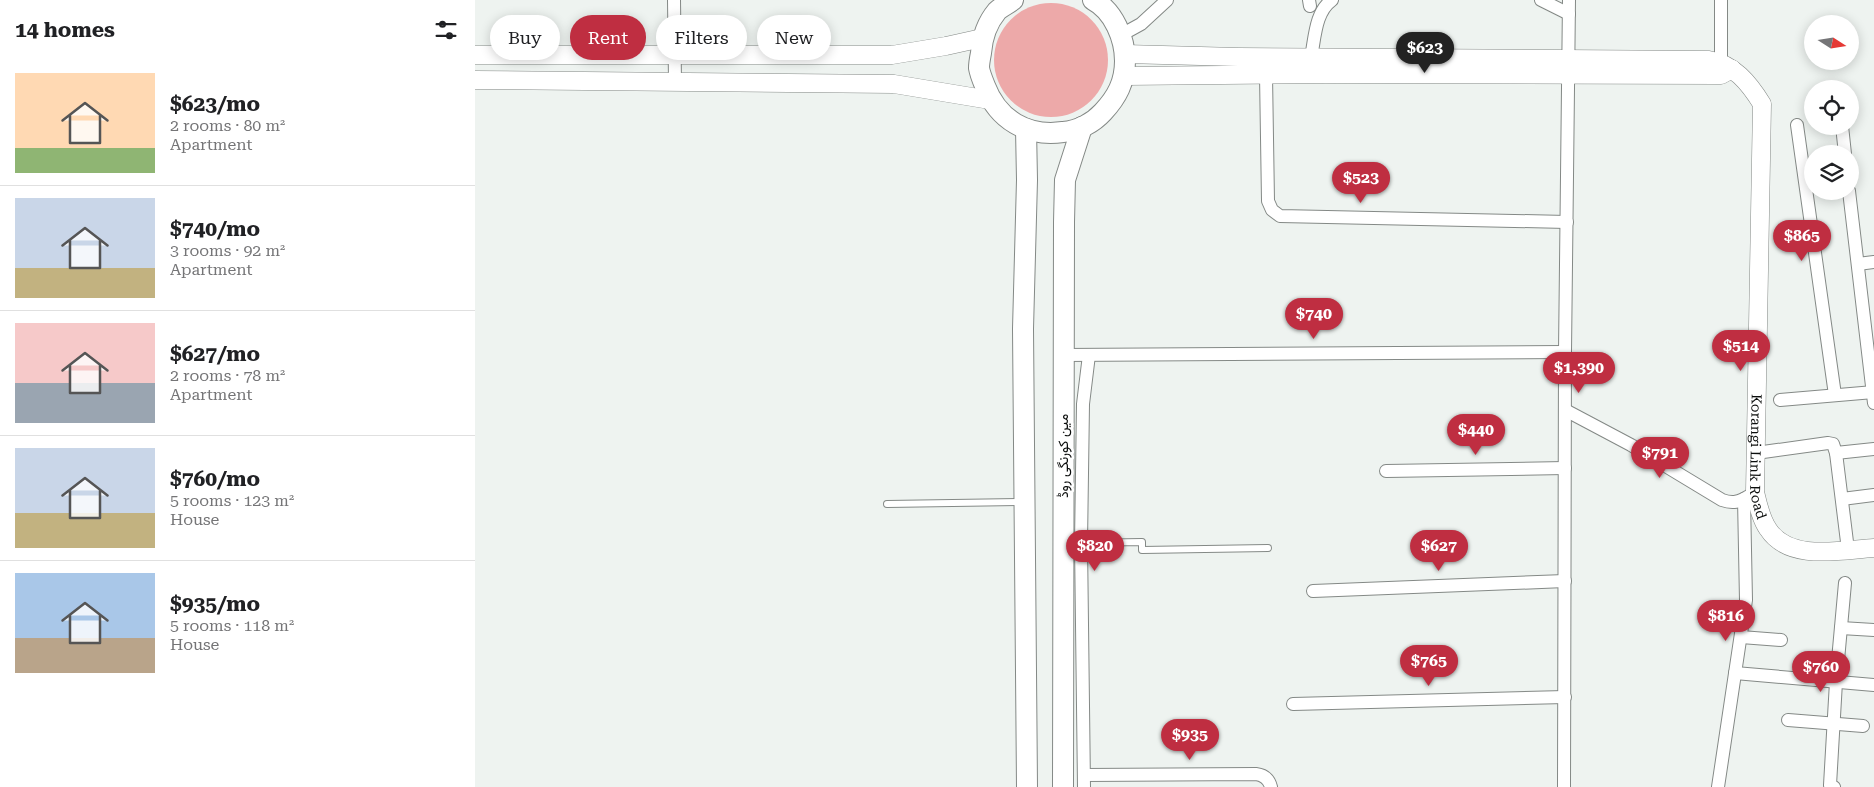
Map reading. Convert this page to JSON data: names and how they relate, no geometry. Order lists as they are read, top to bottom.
{
  "streets": {
    "main road": ["مین کورنگی روڈ", "Korangi Link Road"]
  },
  "north": "right",
  "page": {
    "heading": "14 homes",
    "chip": [
      "Buy",
      "Rent",
      "Filters",
      "New"
    ],
    "price": [
      "$623",
      "$523",
      "$865",
      "$740",
      "$514",
      "$1,390",
      "$440",
      "$791",
      "$820",
      "$627",
      "$816",
      "$765",
      "$760",
      "$935"
    ],
    "list": [
      {
        "name": "$623/mo",
        "note": "2 rooms · 80 m² · Apartment"
      },
      {
        "name": "$740/mo",
        "note": "3 rooms · 92 m² · Apartment"
      },
      {
        "name": "$627/mo",
        "note": "2 rooms · 78 m² · Apartment"
      },
      {
        "name": "$760/mo",
        "note": "5 rooms · 123 m² · House"
      },
      {
        "name": "$935/mo",
        "note": "5 rooms · 118 m² · House"
      }
    ]
  }
}
